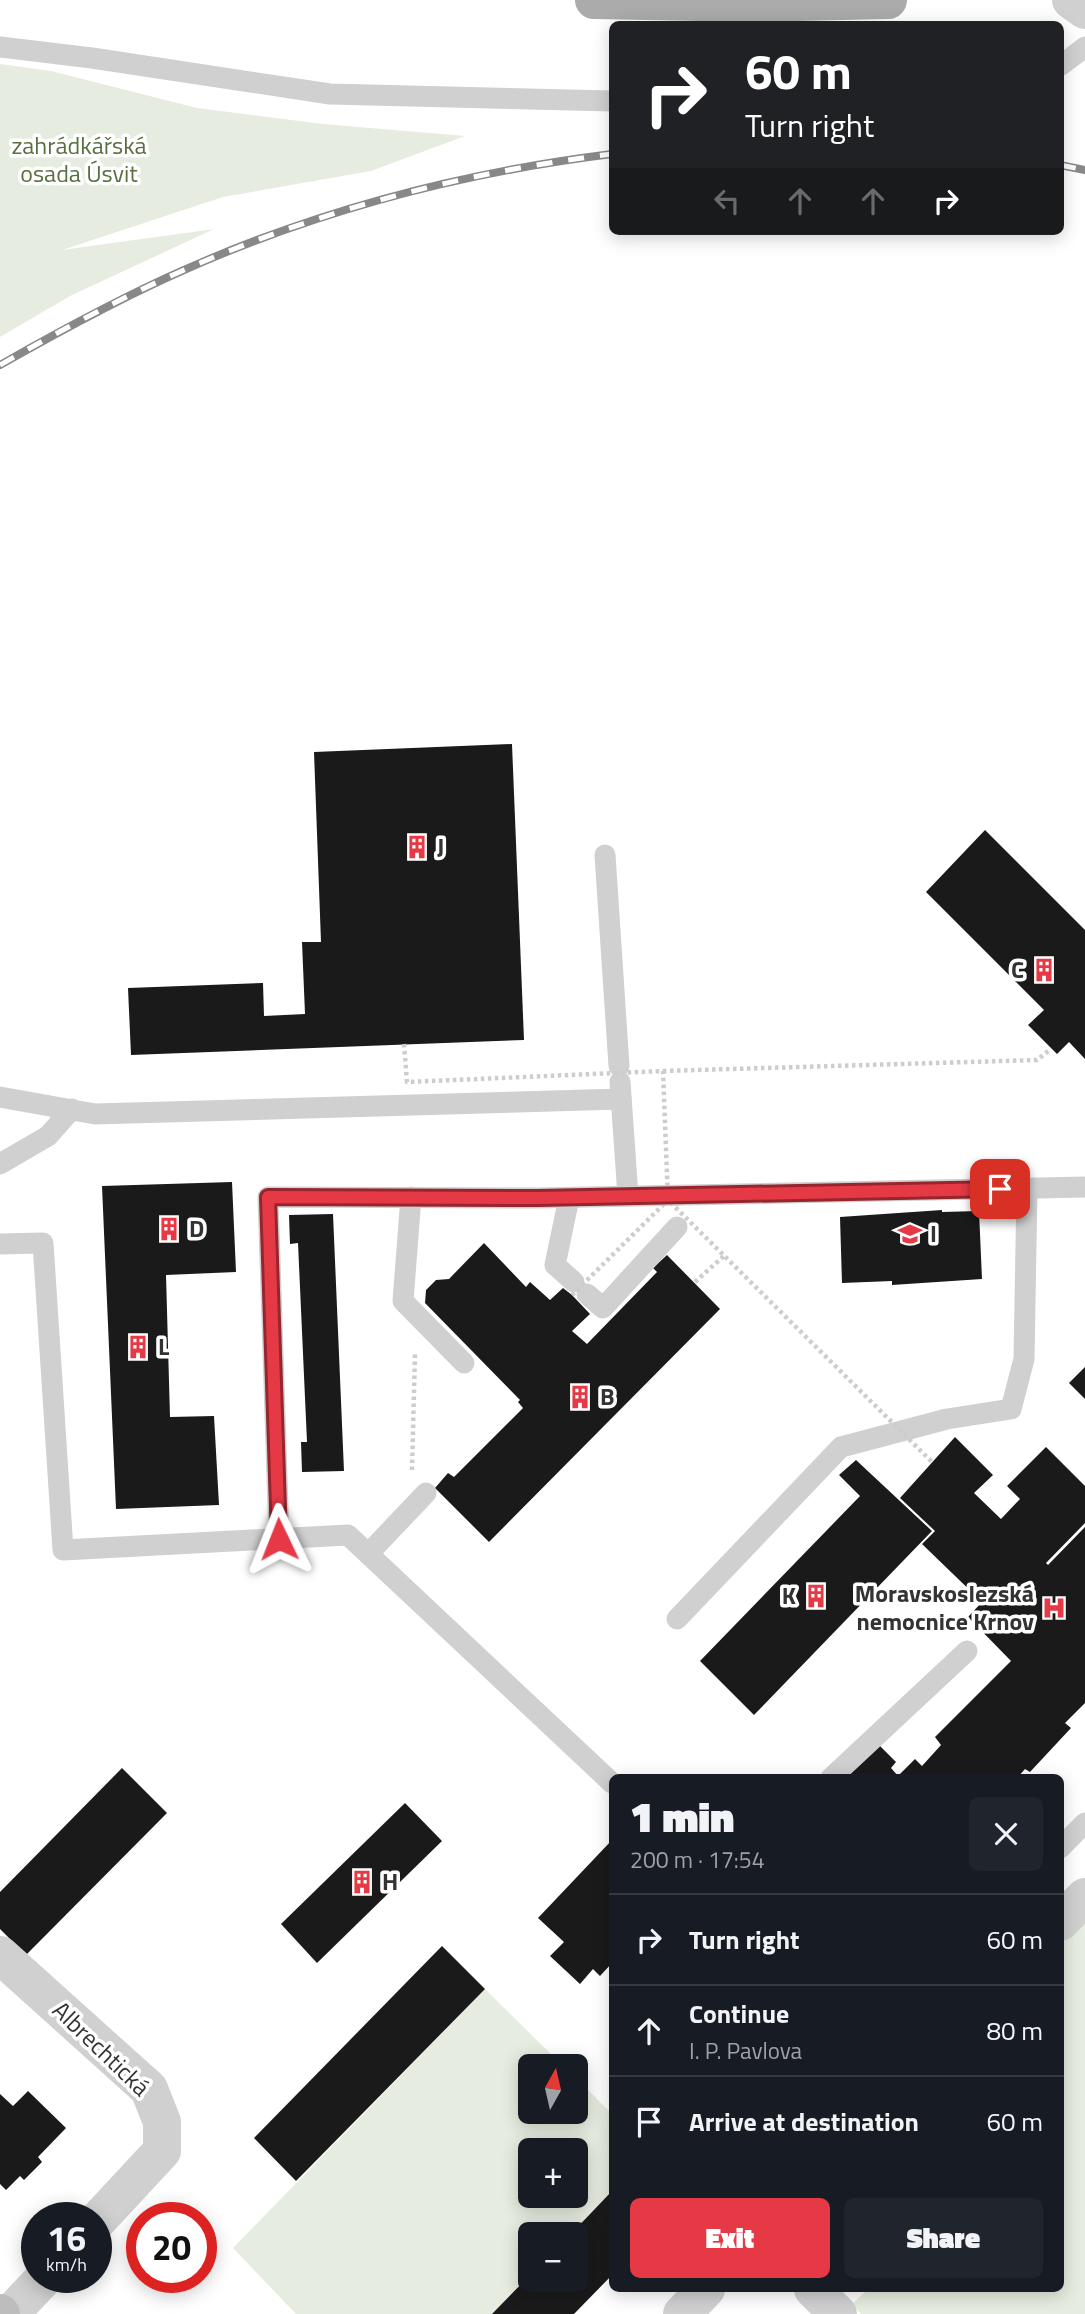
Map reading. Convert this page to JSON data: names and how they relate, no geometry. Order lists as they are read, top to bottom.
{
  "streets": {
    "street": ["Albrechtická"]
  },
  "parks": ["zahrádkářská osada Úsvit"],
  "places": {
    "building": [
      "J",
      "C",
      "D",
      "L",
      "B",
      "K",
      "H"
    ],
    "school or university": ["I"],
    "hospital": ["Moravskoslezská nemocnice Krnov"]
  },
  "north": "top",
  "page": {
    "turn": ["60 m", "Turn right"],
    "heading": ["1 min", "200 m · 17:54"],
    "list": [
      {
        "name": "Turn right",
        "value": "60 m"
      },
      {
        "name": "Continue",
        "note": "I. P. Pavlova",
        "value": "80 m"
      },
      {
        "name": "Arrive at destination",
        "value": "60 m"
      }
    ],
    "map_buttons": ["+", "−"],
    "buttons": ["Exit", "Share"],
    "speed": "16 km/h",
    "limit": "20"
  }
}
